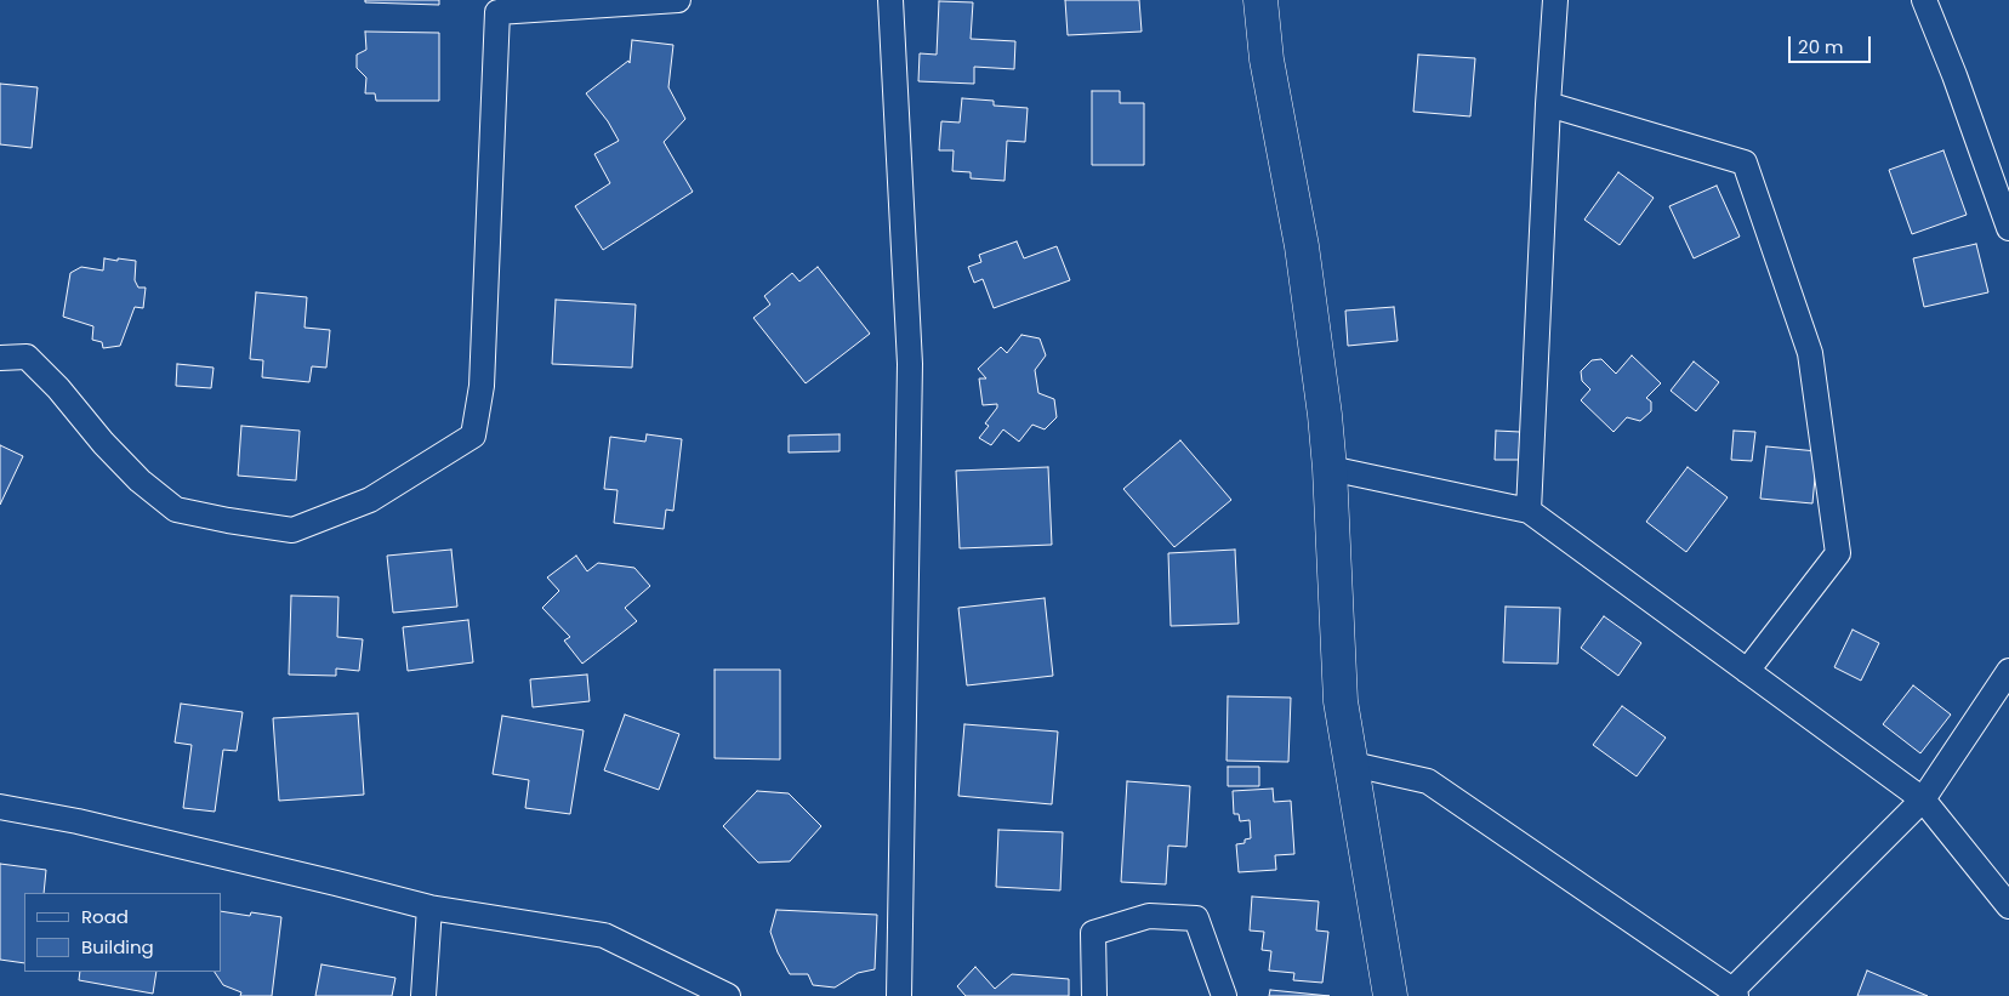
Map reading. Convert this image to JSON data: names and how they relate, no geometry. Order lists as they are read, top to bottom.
{
  "legend": ["Road", "Building"],
  "scale_bar": "20 m"
}
